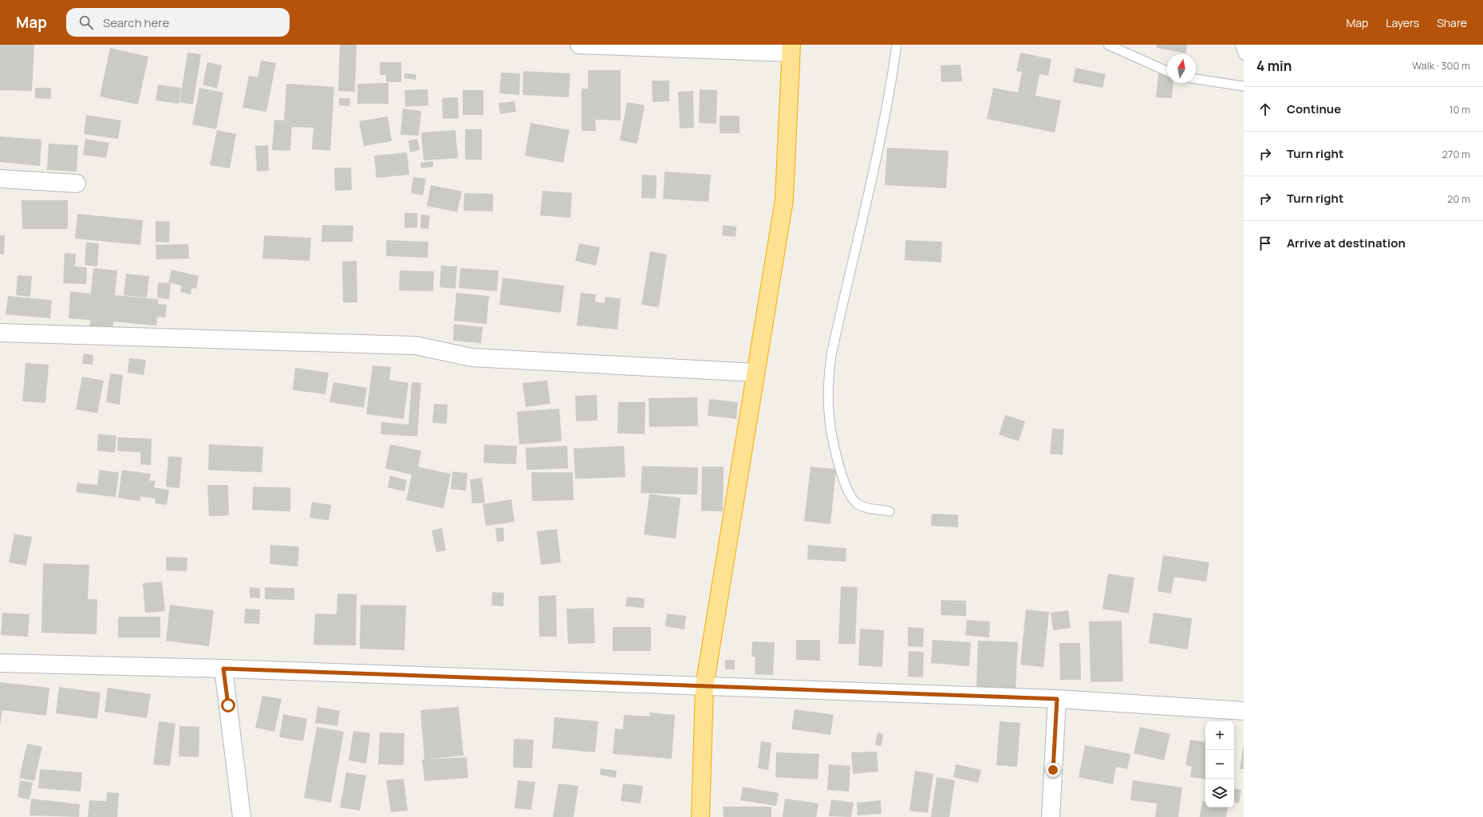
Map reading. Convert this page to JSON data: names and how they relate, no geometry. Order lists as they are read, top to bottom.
{
  "north": "top",
  "page": {
    "header": "Map",
    "search": "Search here",
    "nav": ["Map", "Layers", "Share"],
    "heading": ["4 min", "Walk · 300 m"],
    "list": [
      ["Continue", "10 m"],
      ["Turn right", "270 m"],
      ["Turn right", "20 m"],
      "Arrive at destination"
    ],
    "map_buttons": ["+", "−"]
  }
}
